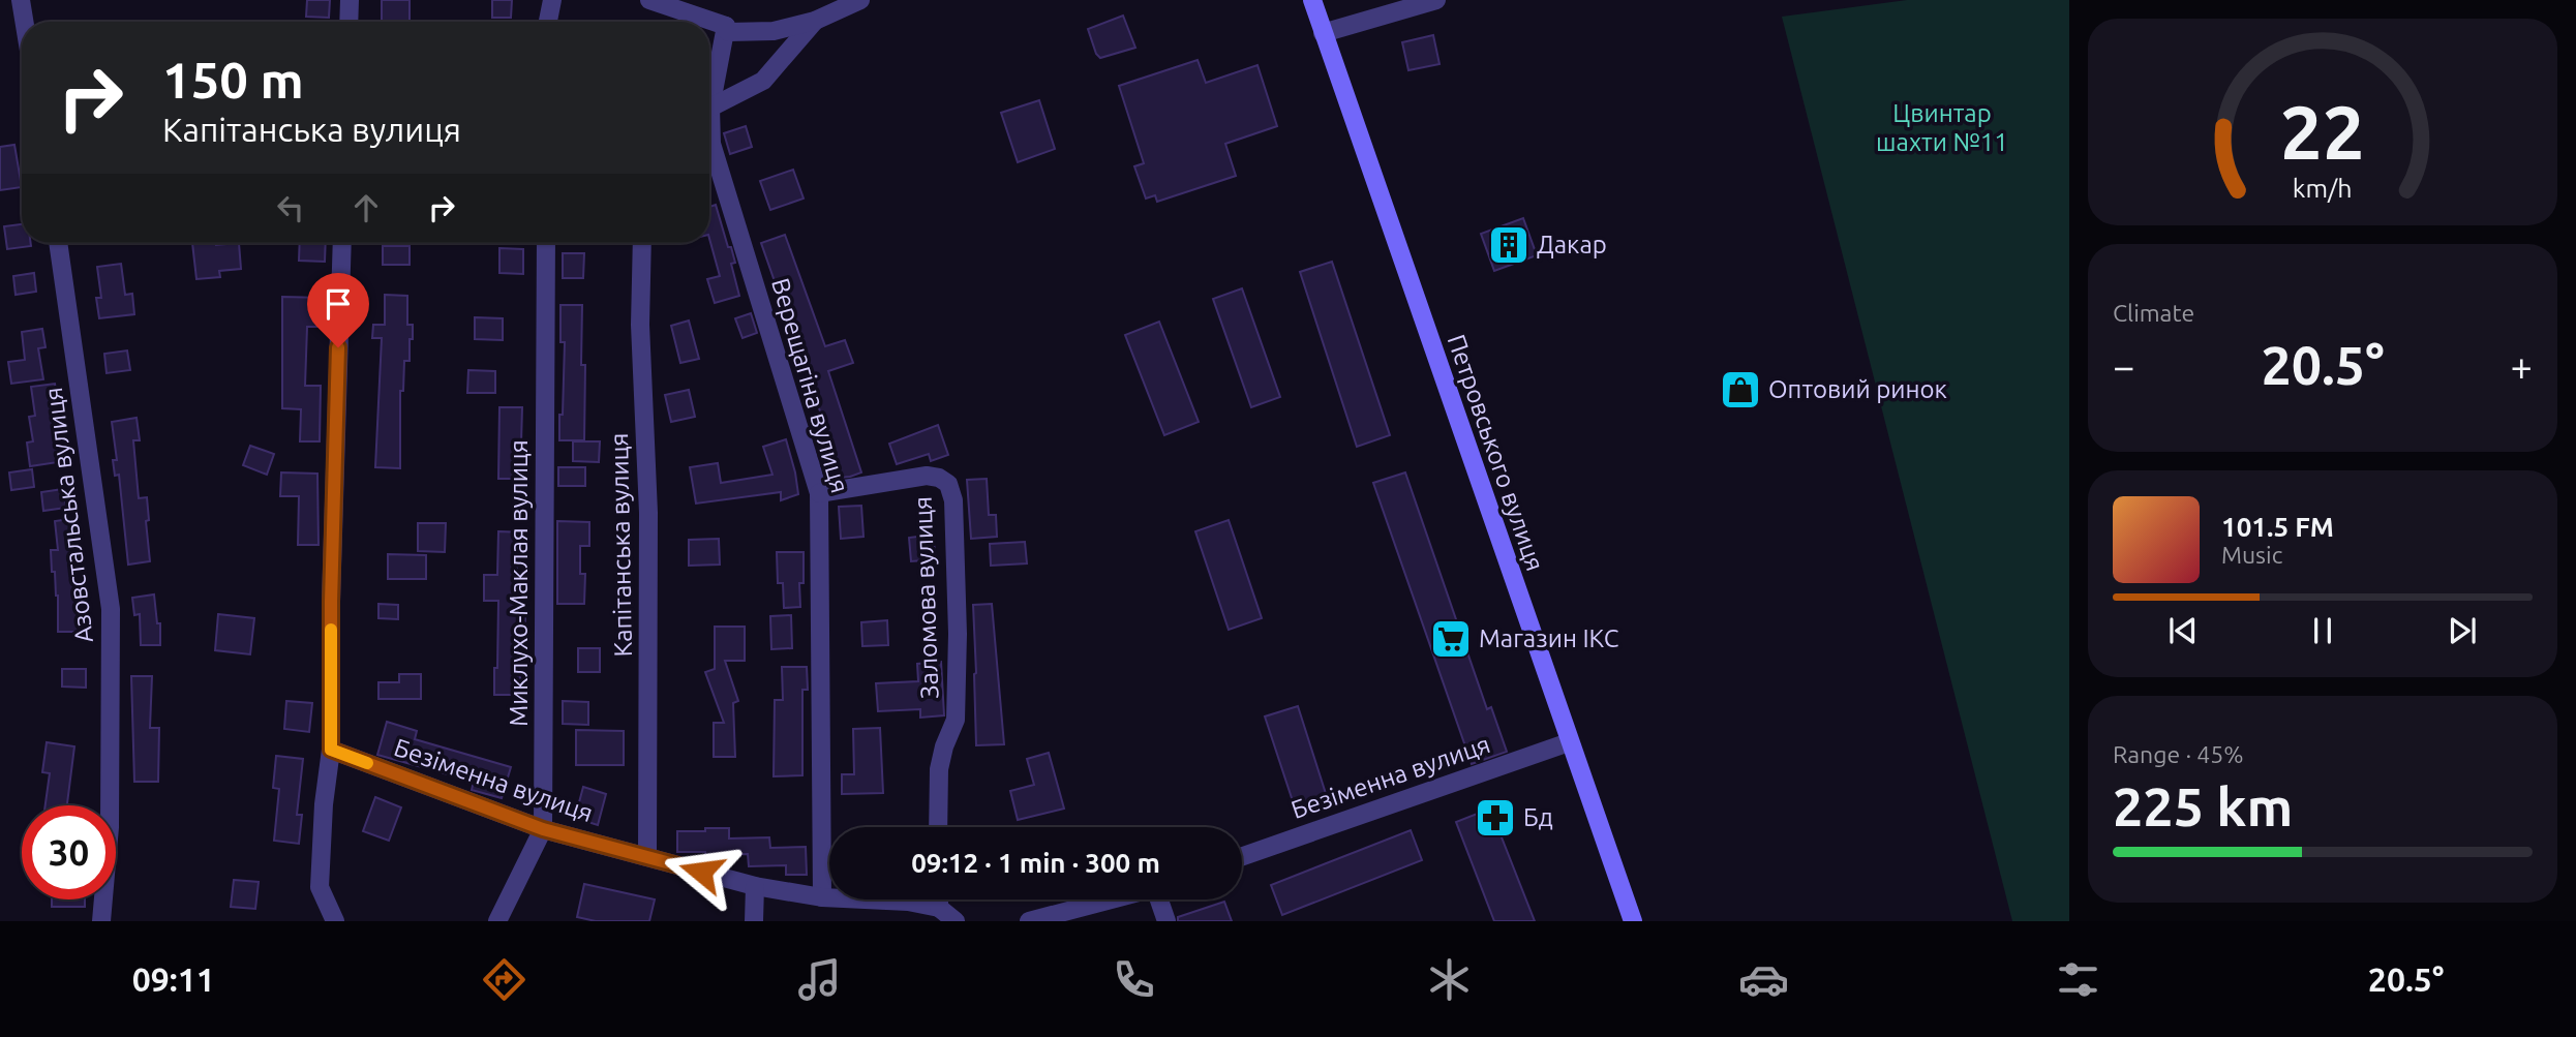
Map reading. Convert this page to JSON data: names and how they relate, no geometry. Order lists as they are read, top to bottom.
{
  "streets": {
    "main road": ["Петровського вулиця"],
    "street": [
      "Верещагіна вулиця",
      "Азовстальська вулиця",
      "Капітанська вулиця",
      "Миклухо-Маклая вулиця",
      "Заломова вулиця",
      "Безіменна вулиця"
    ]
  },
  "crossings": [
    ["Верещагіна вулиця", "Заломова вулиця"],
    ["Верещагіна вулиця", "Безіменна вулиця"],
    ["Петровського вулиця", "Безіменна вулиця"],
    ["Капітанська вулиця", "Безіменна вулиця"],
    ["Миклухо-Маклая вулиця", "Безіменна вулиця"]
  ],
  "parks": ["Цвинтар шахти №11"],
  "places": {
    "building": ["Дакар"],
    "shop": ["Оптовий ринок"],
    "supermarket": ["Магазин ІКС"],
    "pharmacy": ["Бд"]
  },
  "page": {
    "turn": ["150 m", "Капітанська вулиця"],
    "tile": [
      "Climate",
      ["Range · 45%", "225 km"]
    ],
    "heat": ["−", "20.5°", "+"],
    "song": ["101.5 FM", "Music"],
    "limit": "30",
    "trip": "09:12 · 1 min · 300 m",
    "tabs": ["09:11", "20.5°"],
    "gauge": ["22", "km/h"]
  }
}
